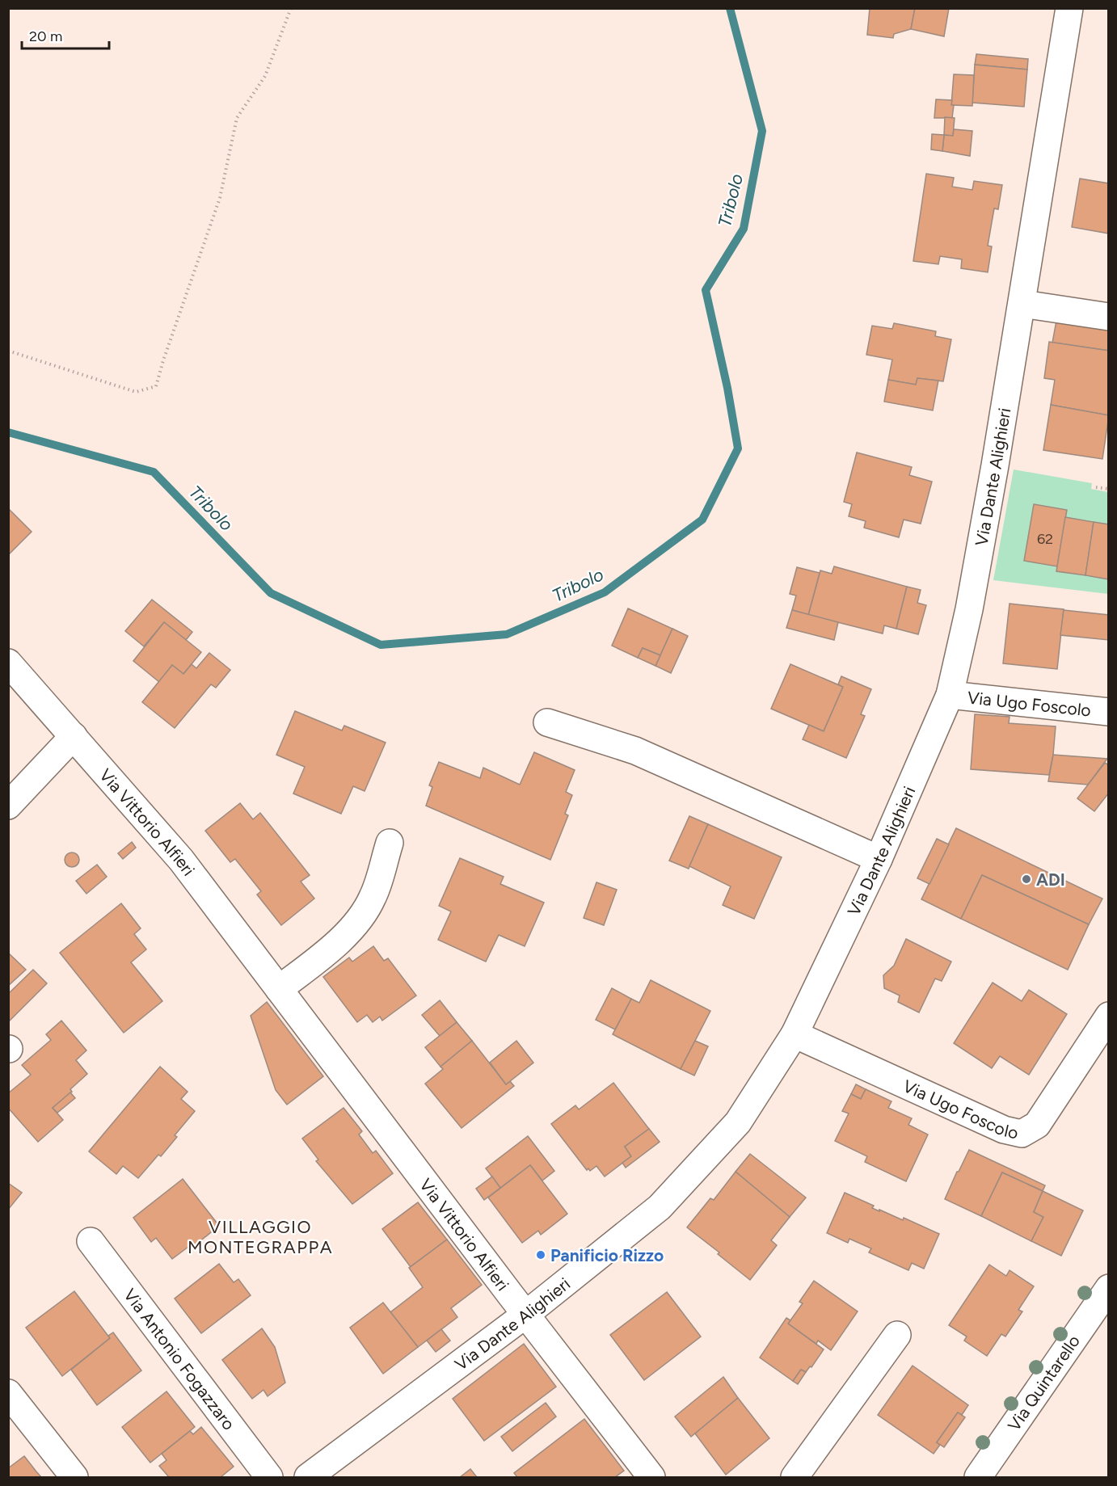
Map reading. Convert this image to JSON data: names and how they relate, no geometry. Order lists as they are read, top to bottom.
{
  "streets": {
    "street": [
      "Via Dante Alighieri",
      "Via Ugo Foscolo",
      "Via Vittorio Alfieri",
      "Via Antonio Fogazzaro",
      "Via Quintarello"
    ]
  },
  "crossings": [
    ["Via Dante Alighieri", "Via Ugo Foscolo"],
    ["Via Dante Alighieri", "Via Vittorio Alfieri"]
  ],
  "districts": ["VILLAGGIO MONTEGRAPPA"],
  "water": ["Tribolo"],
  "places": ["ADI", "Panificio Rizzo"],
  "house_numbers": ["62"],
  "scale_bar": "20 m"
}
